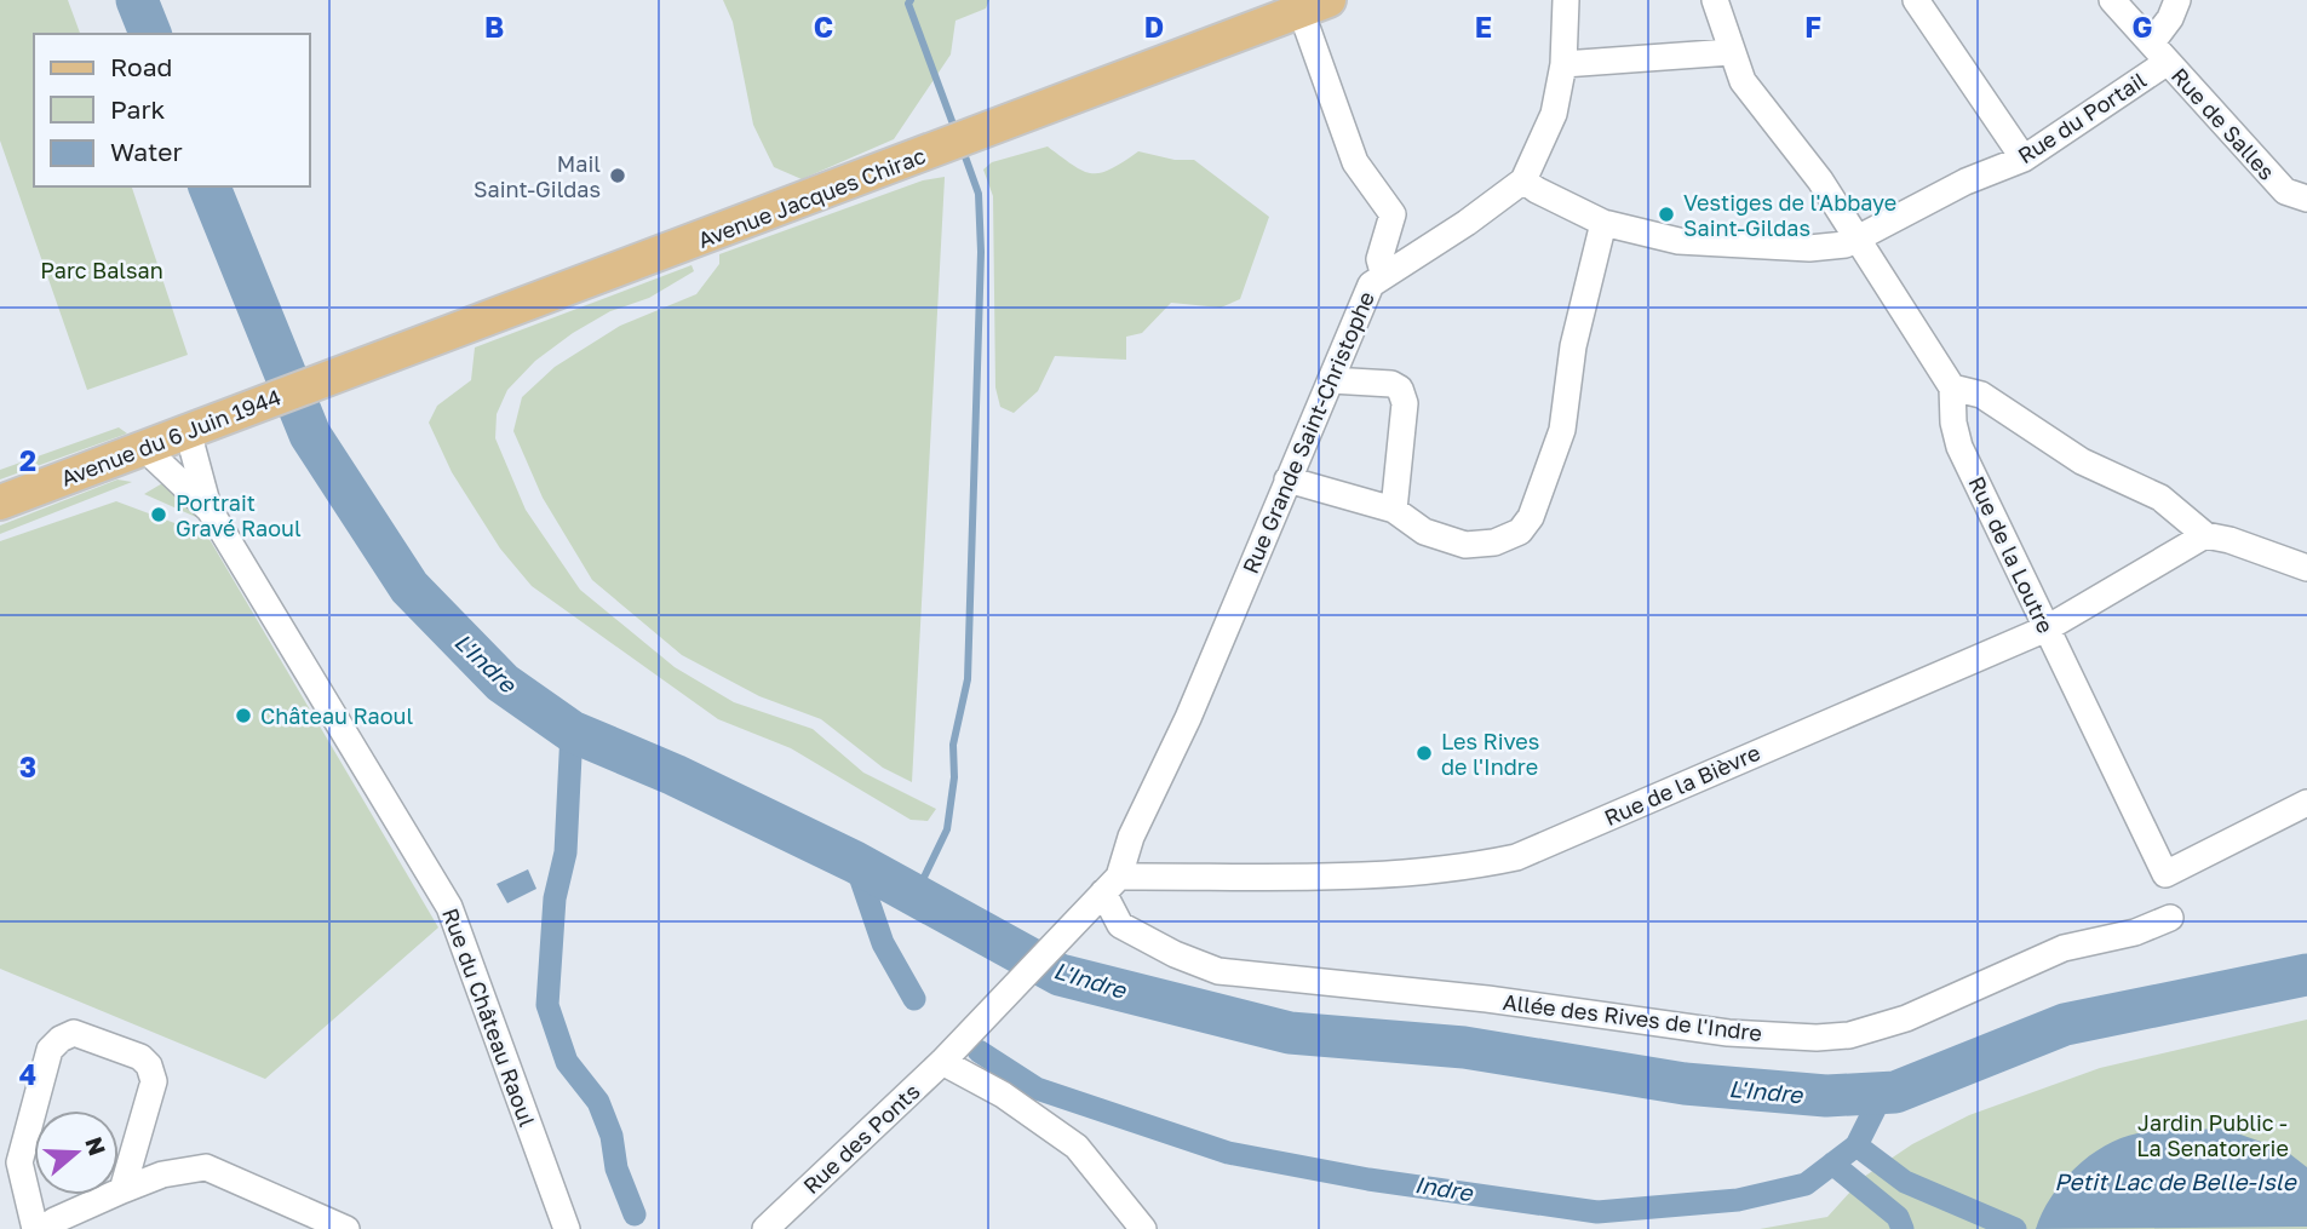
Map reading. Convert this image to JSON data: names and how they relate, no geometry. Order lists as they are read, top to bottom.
{
  "streets": {
    "main road": ["Avenue Jacques Chirac", "Avenue du 6 Juin 1944"],
    "street": [
      "Rue du Portail",
      "Rue de Salles",
      "Rue Grande Saint-Christophe",
      "Rue de la Loutre",
      "Rue de la Bièvre",
      "Rue du Château Raoul",
      "Allée des Rives de l'Indre",
      "Rue des Ponts"
    ]
  },
  "crossings": [
    ["Rue du Portail", "Rue de Salles"],
    ["Rue du Portail", "Rue Grande Saint-Christophe"],
    ["Rue du Portail", "Rue de la Loutre"],
    ["Avenue Jacques Chirac", "Avenue du 6 Juin 1944"],
    ["Rue Grande Saint-Christophe", "Rue de la Bièvre"],
    ["Rue Grande Saint-Christophe", "Allée des Rives de l'Indre"],
    ["Rue Grande Saint-Christophe", "Rue des Ponts"],
    ["Avenue du 6 Juin 1944", "Rue du Château Raoul"],
    ["Rue de la Loutre", "Rue de la Bièvre"],
    ["Rue de la Bièvre", "Allée des Rives de l'Indre"],
    ["Rue de la Bièvre", "Rue des Ponts"],
    ["Allée des Rives de l'Indre", "Rue des Ponts"]
  ],
  "water": ["L'Indre", "Petit Lac de Belle-Isle", "Indre"],
  "parks": ["Parc Balsan", "Jardin Public - La Senatorerie"],
  "places": [
    "Mail Saint-Gildas",
    "Vestiges de l'Abbaye Saint-Gildas",
    "Portrait Gravé Raoul",
    "Château Raoul",
    "Les Rives de l'Indre"
  ],
  "legend": ["Road", "Park", "Water"],
  "north": "right",
  "grid": {
    "columns": [
      "B",
      "C",
      "D",
      "E",
      "F",
      "G"
    ],
    "rows": ["2", "3", "4"]
  }
}
